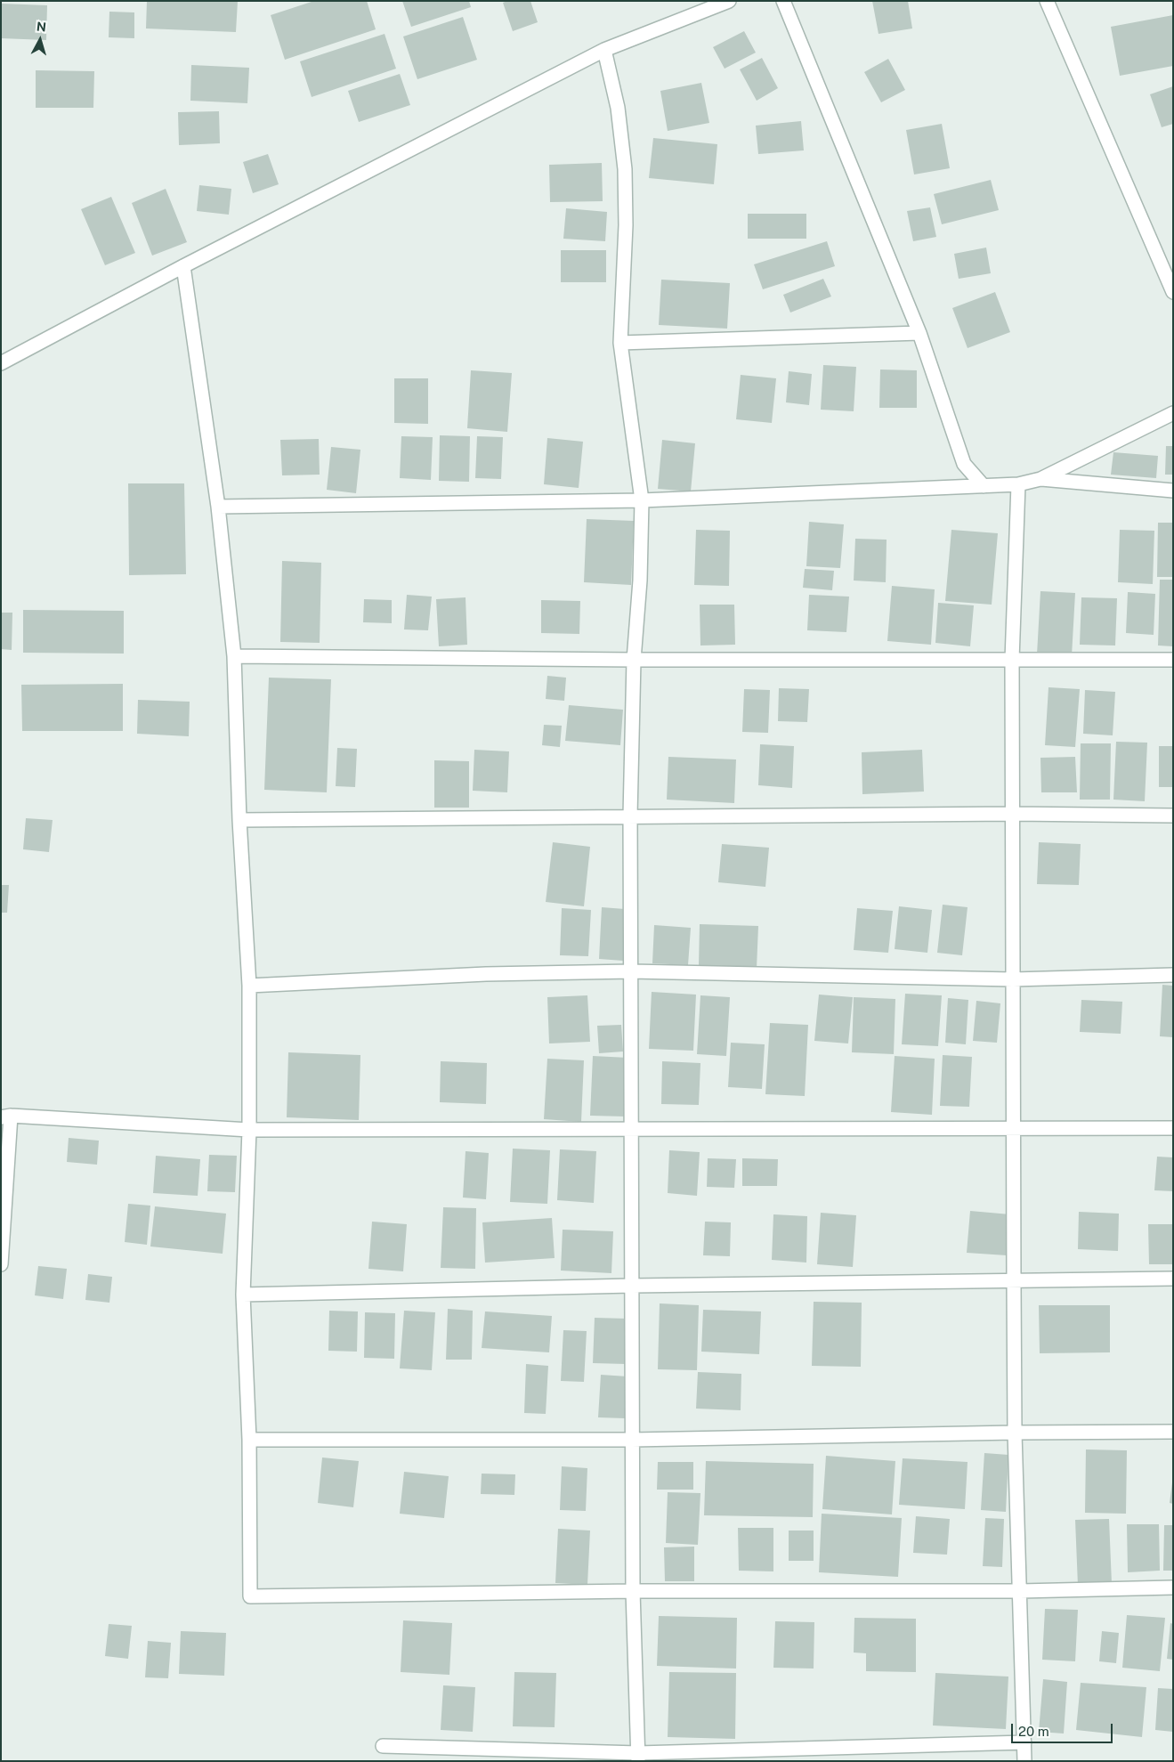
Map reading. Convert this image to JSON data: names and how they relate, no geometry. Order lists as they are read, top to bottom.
{
  "scale_bar": "20 m",
  "north": "top"
}
